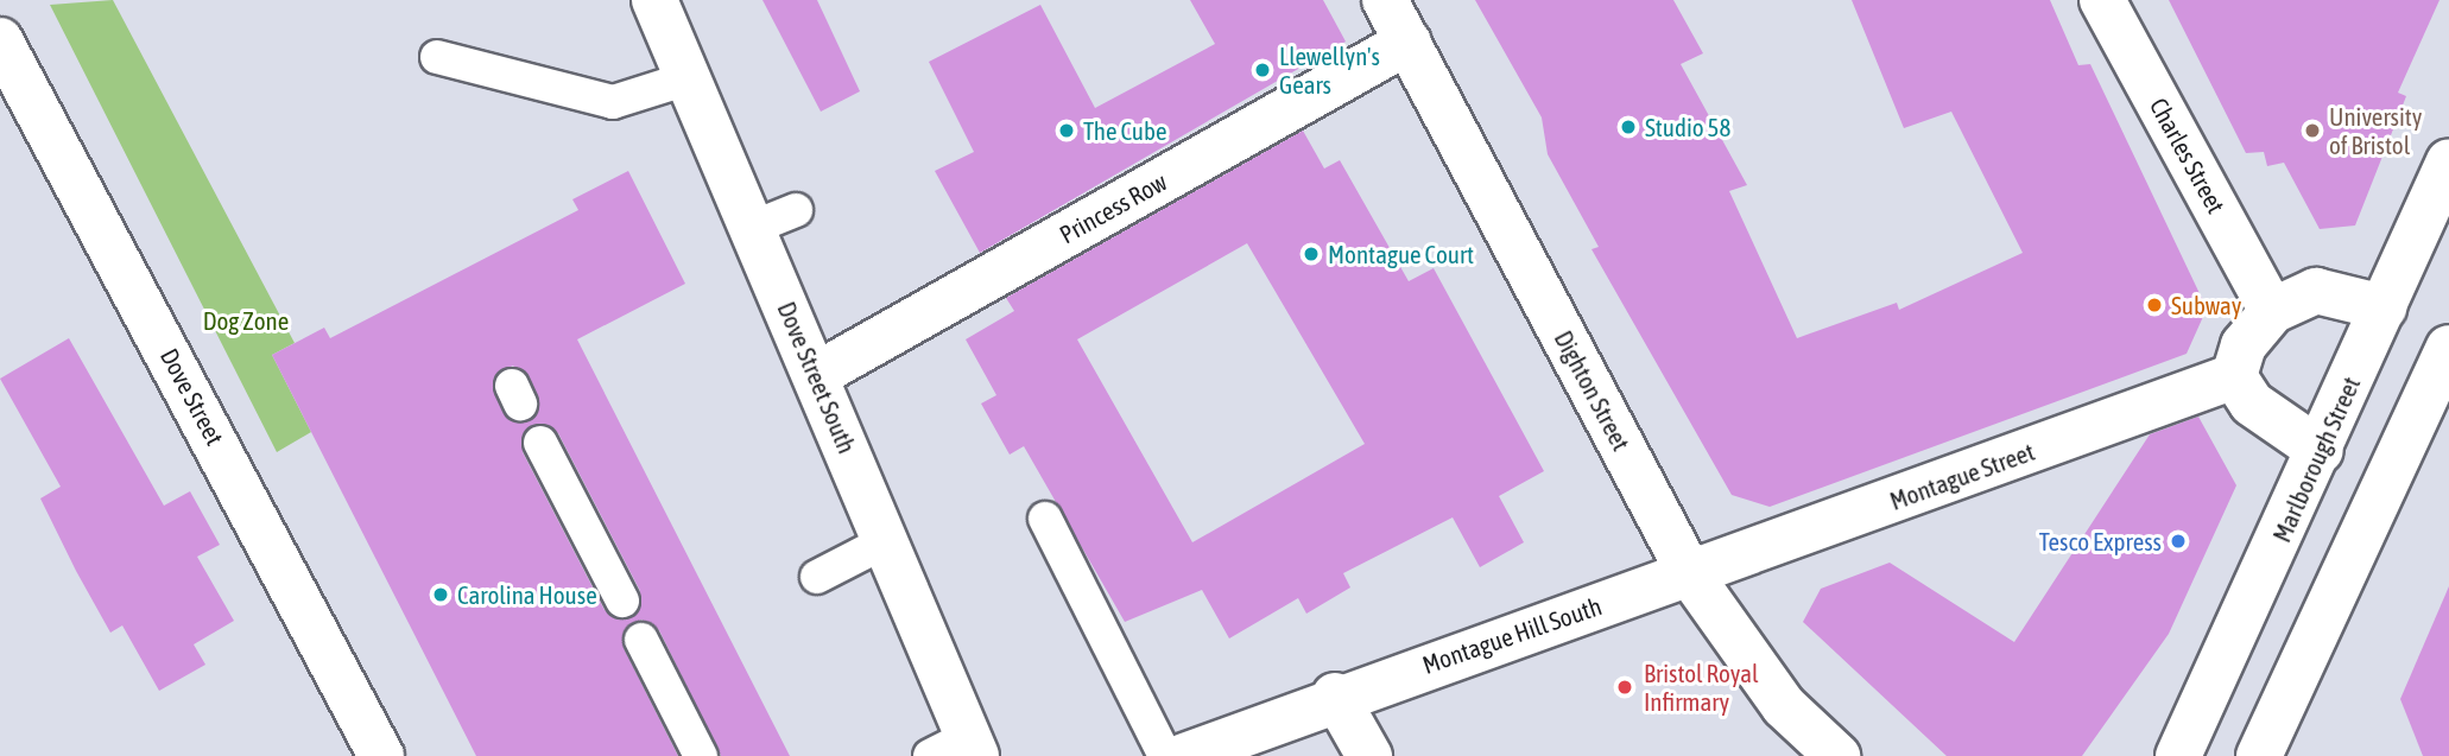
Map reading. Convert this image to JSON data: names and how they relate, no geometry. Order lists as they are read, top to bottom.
{
  "streets": {
    "street": [
      "Charles Street",
      "Princess Row",
      "Dove Street South",
      "Dighton Street",
      "Dove Street",
      "Marlborough Street",
      "Montague Street",
      "Montague Hill South"
    ]
  },
  "crossings": [
    ["Princess Row", "Dove Street South"],
    ["Princess Row", "Dighton Street"],
    ["Dighton Street", "Montague Street"],
    ["Dighton Street", "Montague Hill South"],
    ["Montague Street", "Montague Hill South"]
  ],
  "parks": ["Dog Zone"],
  "places": [
    "Llewellyn's Gears",
    "Studio 58",
    "The Cube",
    "University of Bristol",
    "Montague Court",
    "Subway",
    "Tesco Express",
    "Carolina House",
    "Bristol Royal Infirmary"
  ]
}
